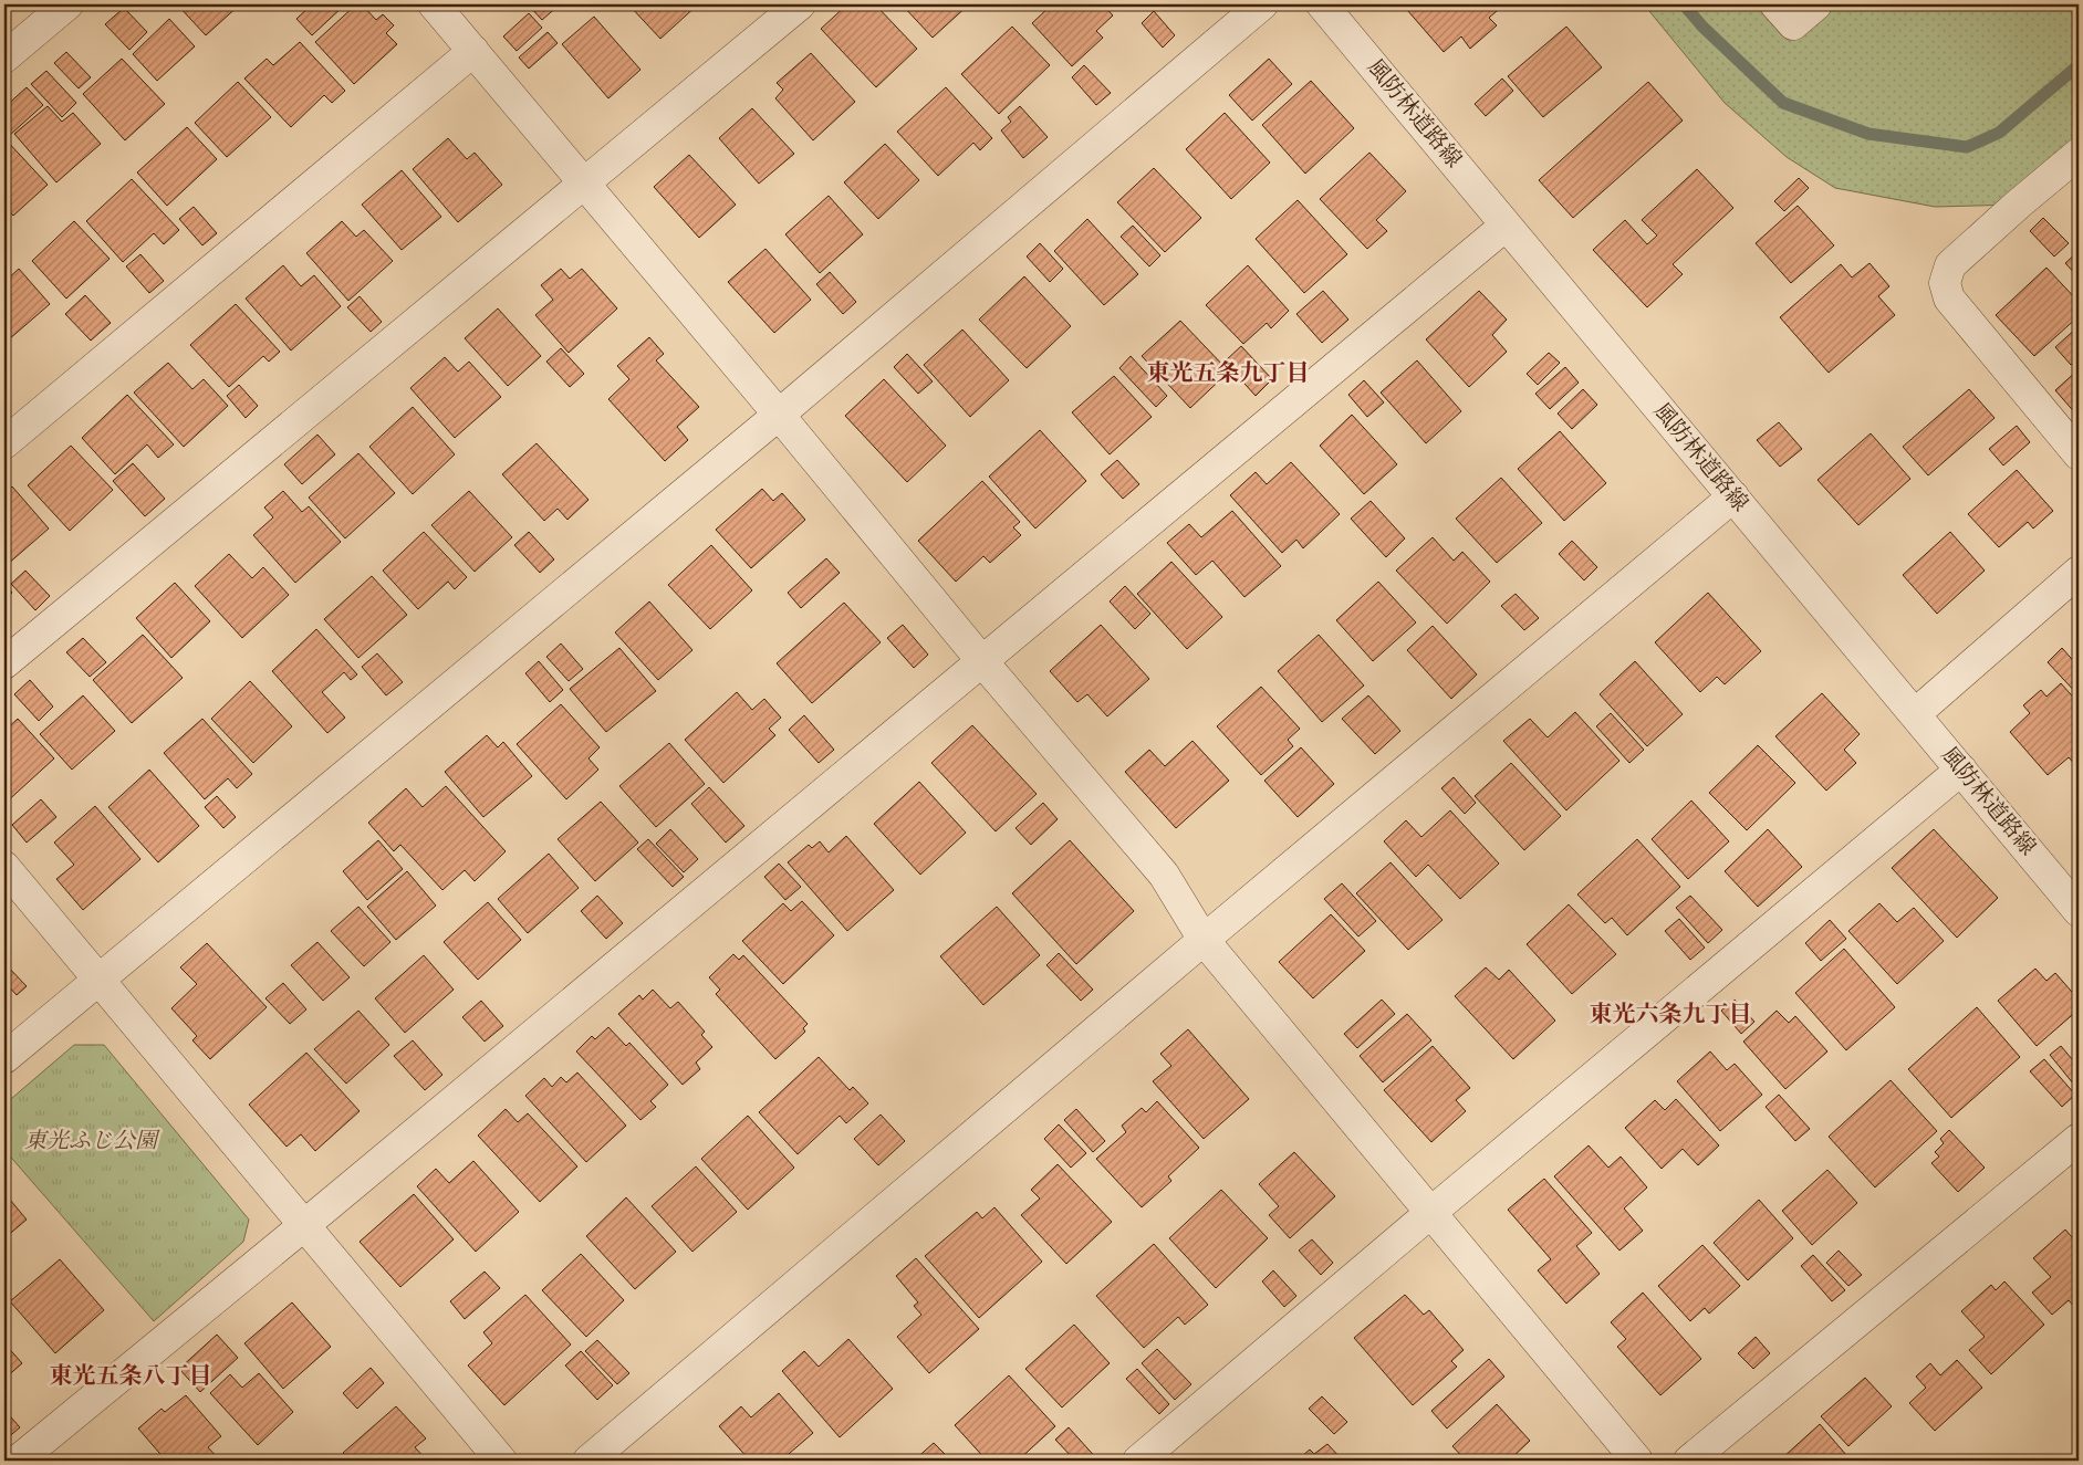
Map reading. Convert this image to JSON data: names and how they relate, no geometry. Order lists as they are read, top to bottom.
{
  "streets": {
    "street": ["風防林道路線"]
  },
  "districts": ["東光五条九丁目", "東光六条九丁目", "東光五条八丁目"],
  "parks": ["東光ふじ公園"]
}
